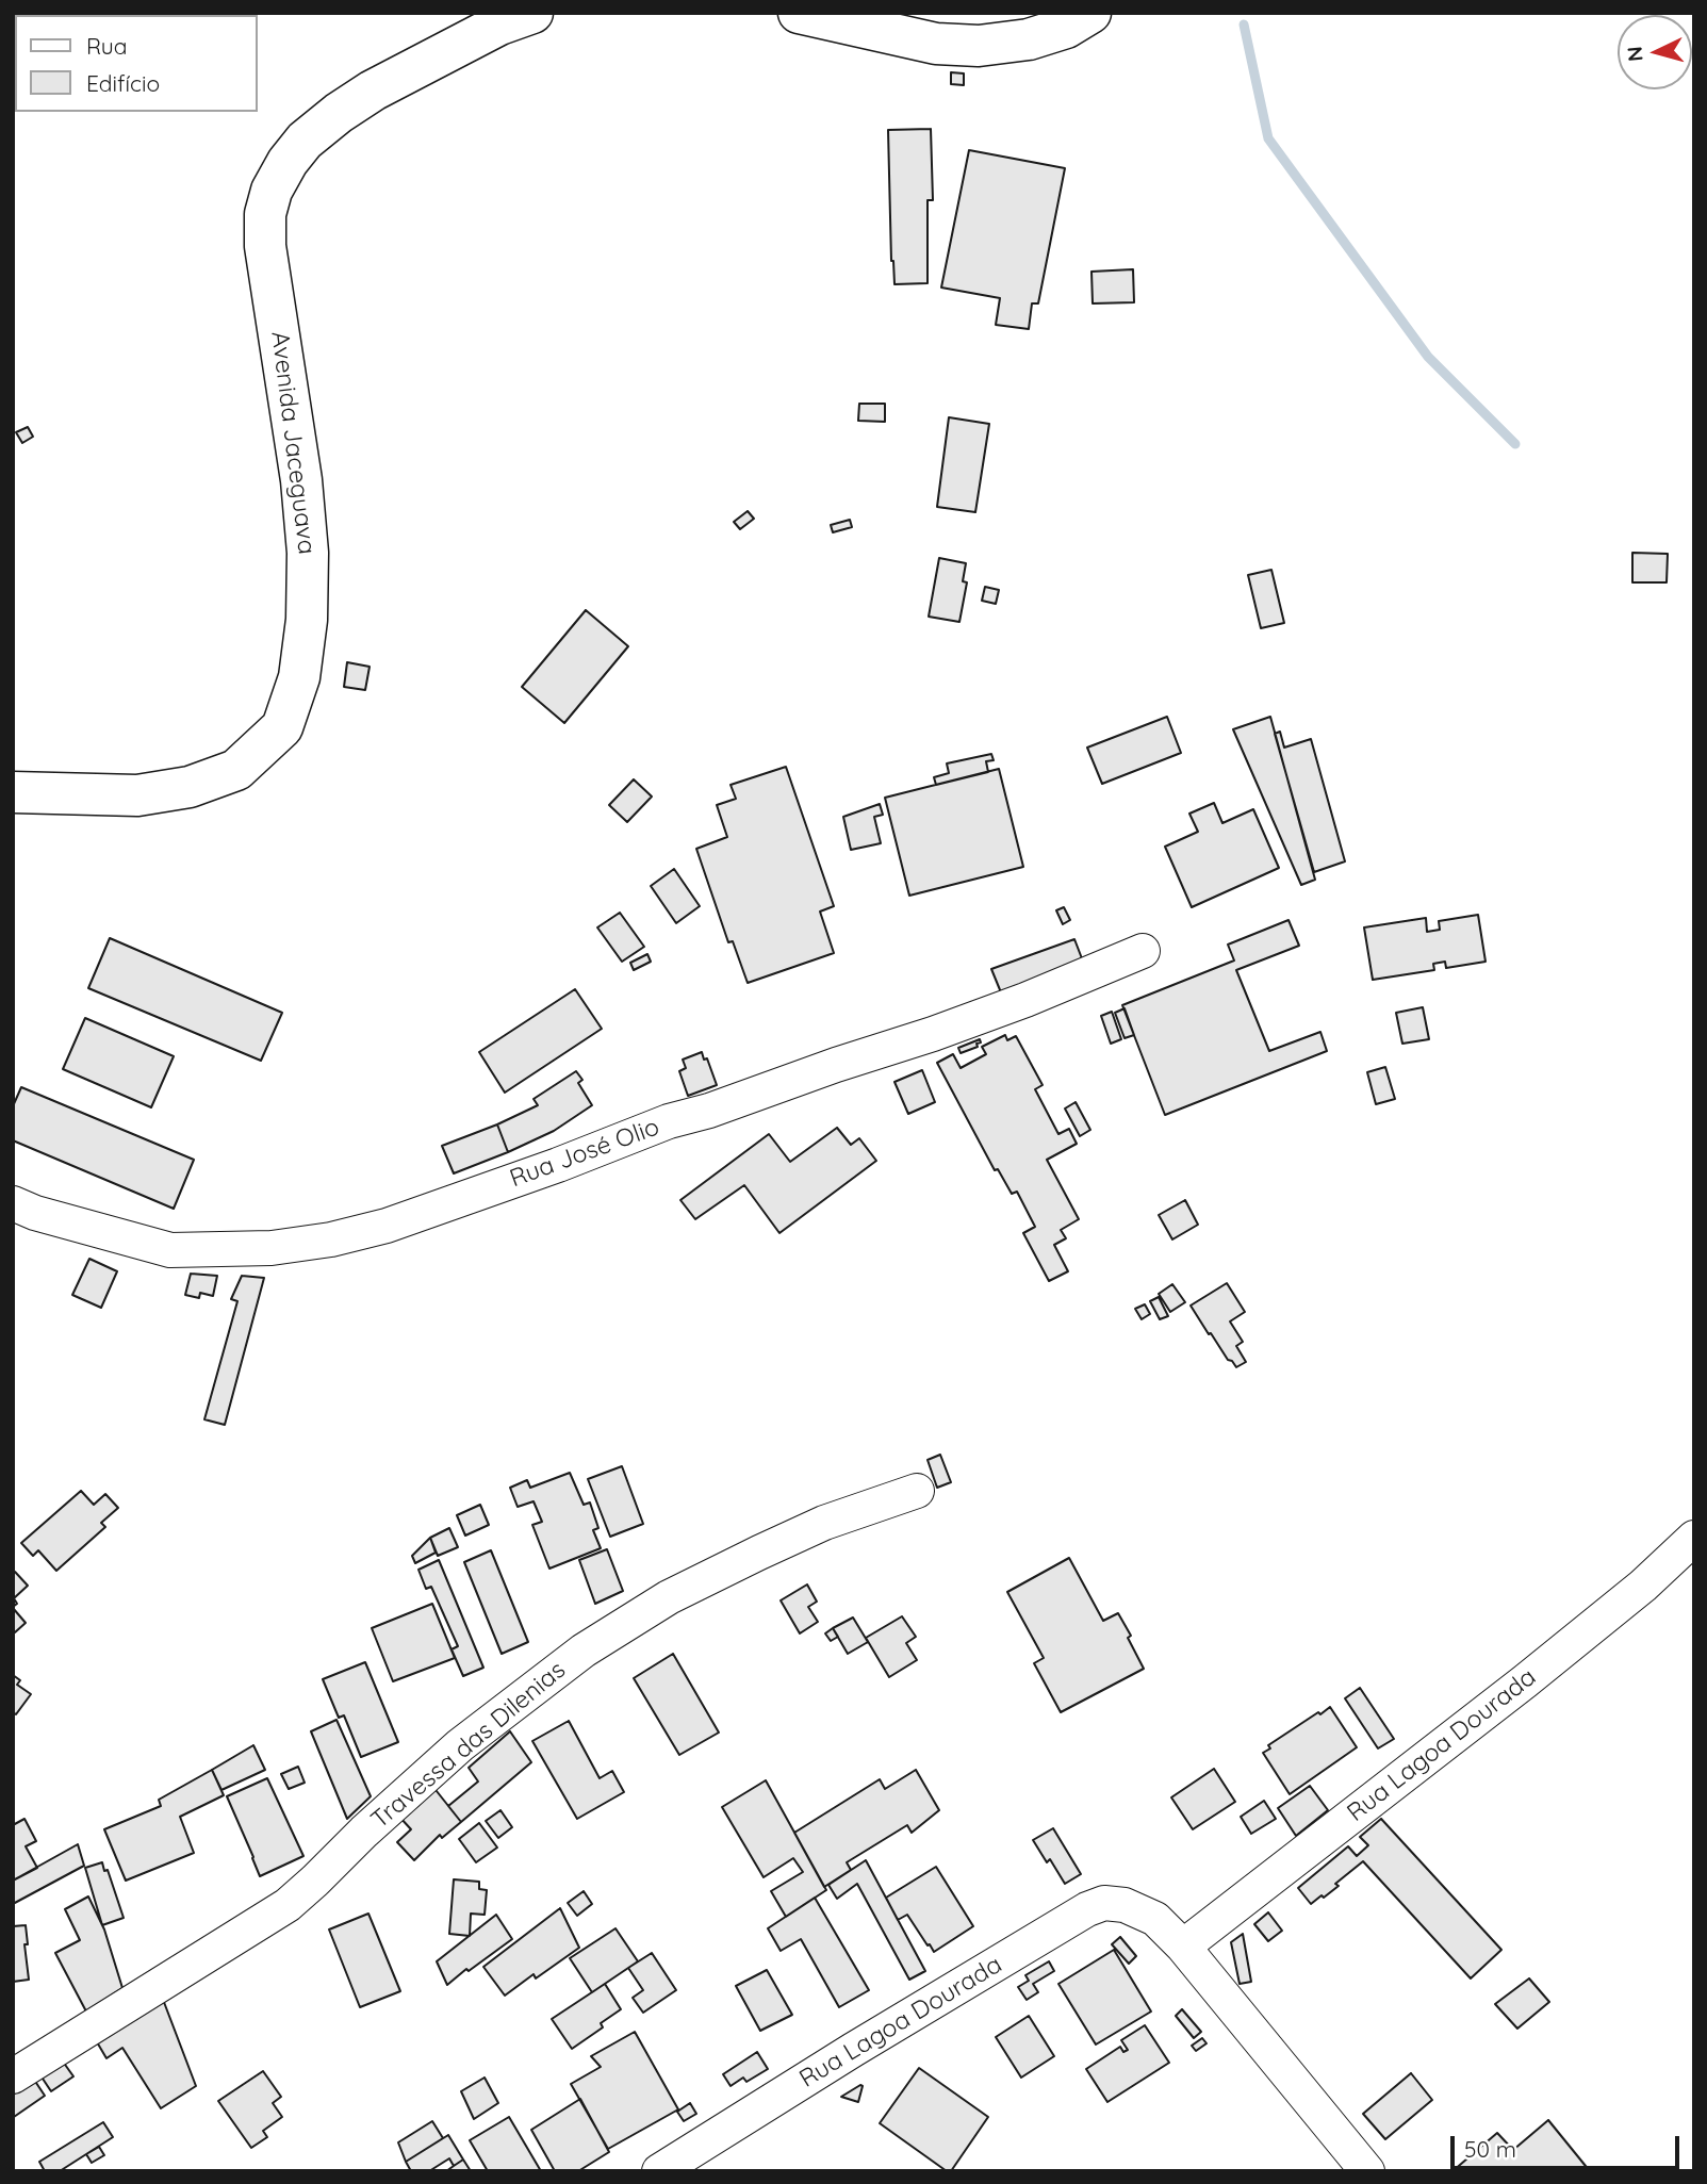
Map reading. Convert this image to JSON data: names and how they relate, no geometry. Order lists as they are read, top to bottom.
{
  "streets": {
    "main road": ["Avenida Jaceguava"],
    "street": ["Rua José Olio", "Travessa das Dilenias", "Rua Lagoa Dourada"]
  },
  "legend": ["Rua", "Edifício"],
  "scale_bar": "50 m",
  "north": "left"
}
